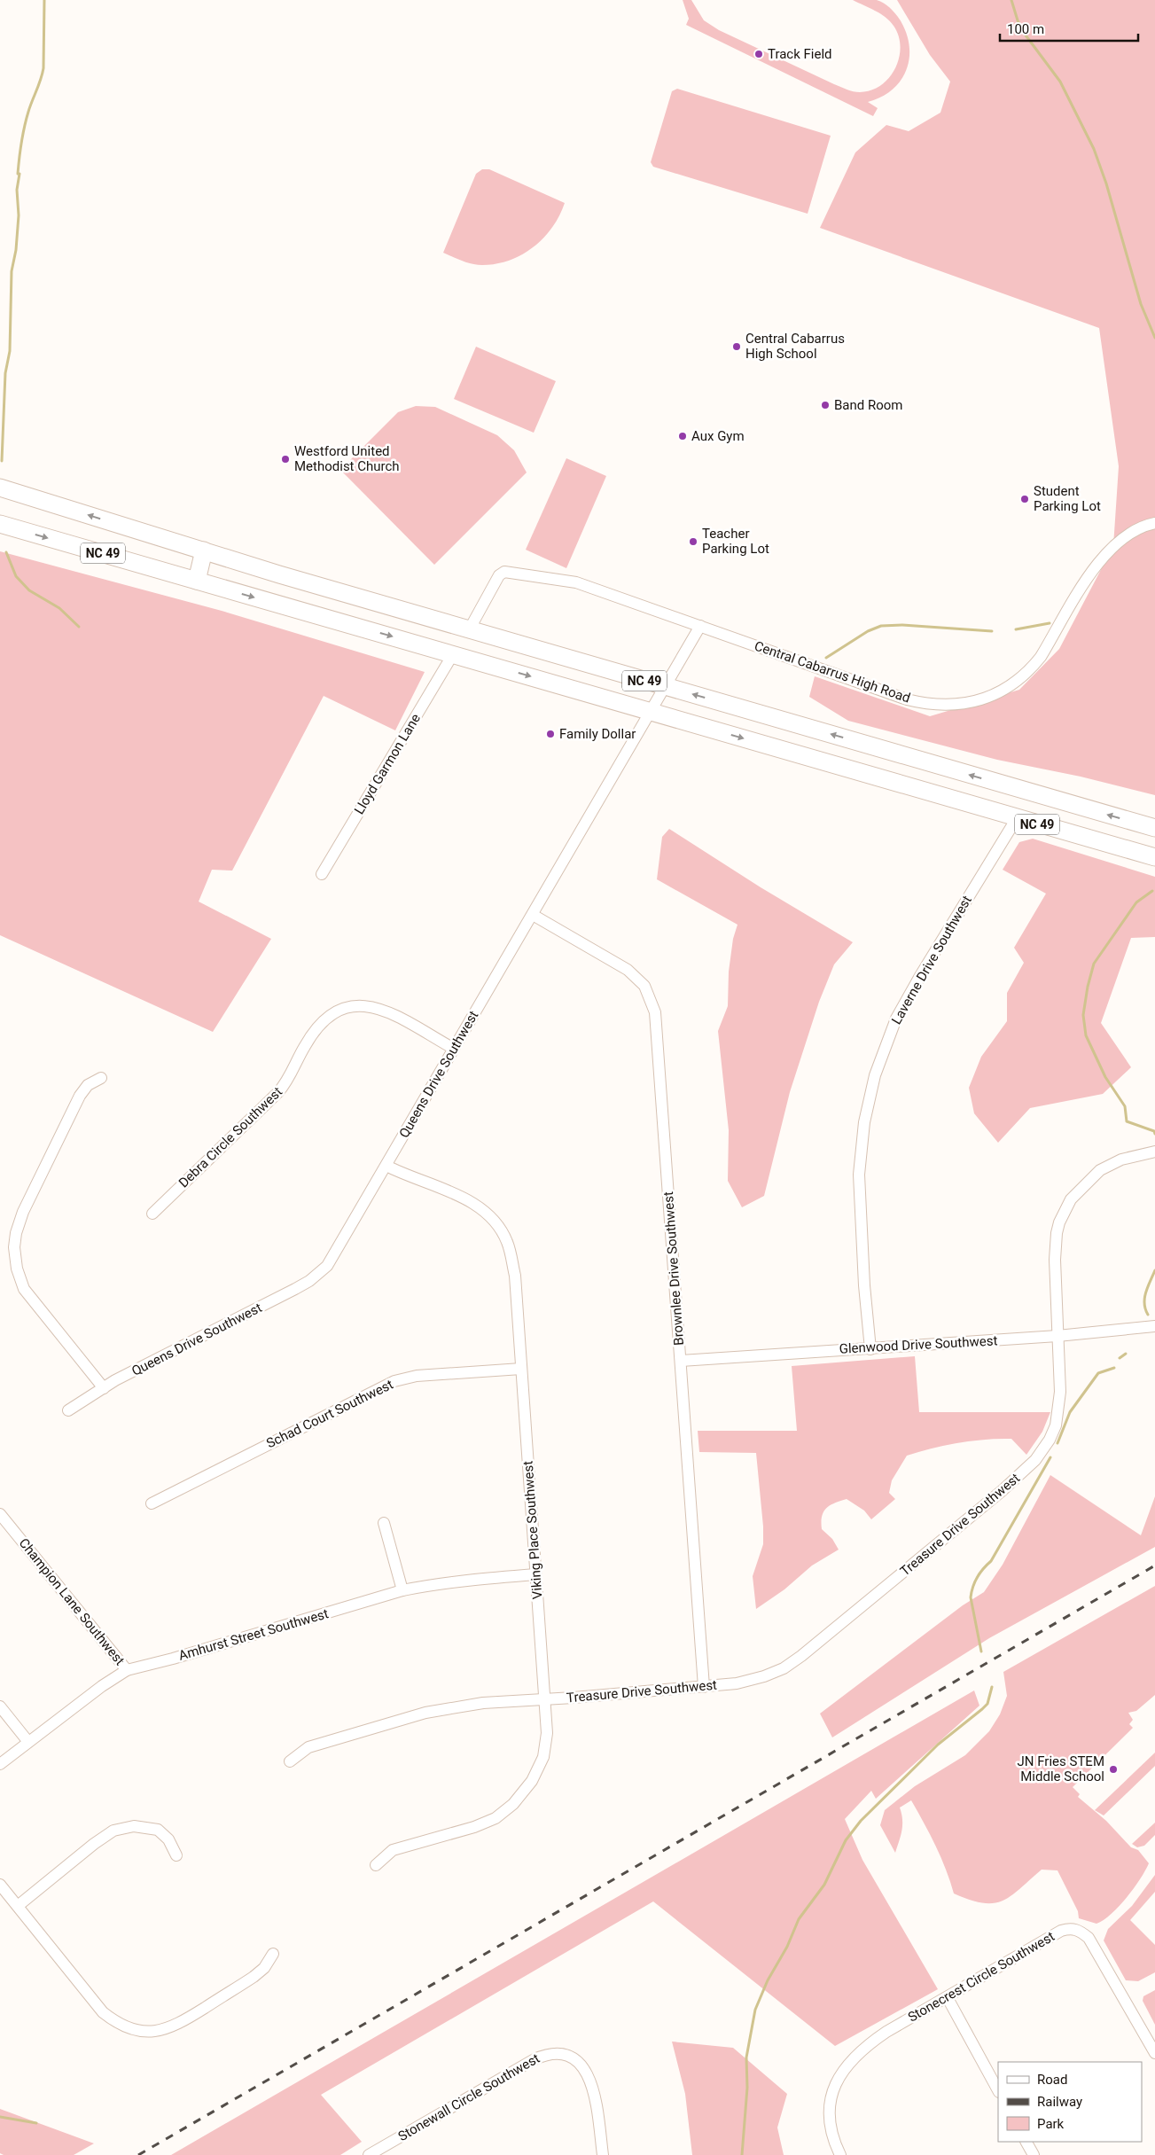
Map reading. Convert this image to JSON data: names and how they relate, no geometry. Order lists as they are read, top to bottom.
{
  "streets": {
    "highway": ["NC 49"],
    "street": [
      "Central Cabarrus High Road",
      "Lloyd Garmon Lane",
      "Laverne Drive Southwest",
      "Queens Drive Southwest",
      "Debra Circle Southwest",
      "Brownlee Drive Southwest",
      "Glenwood Drive Southwest",
      "Schad Court Southwest",
      "Treasure Drive Southwest",
      "Viking Place Southwest",
      "Champion Lane Southwest",
      "Amhurst Street Southwest",
      "Stonecrest Circle Southwest",
      "Stonewall Circle Southwest"
    ]
  },
  "crossings": [
    ["NC 49", "Central Cabarrus High Road"],
    ["NC 49", "Lloyd Garmon Lane"],
    ["NC 49", "Laverne Drive Southwest"],
    ["NC 49", "Queens Drive Southwest"],
    ["Central Cabarrus High Road", "Queens Drive Southwest"],
    ["Laverne Drive Southwest", "Glenwood Drive Southwest"],
    ["Queens Drive Southwest", "Debra Circle Southwest"],
    ["Queens Drive Southwest", "Brownlee Drive Southwest"],
    ["Queens Drive Southwest", "Viking Place Southwest"],
    ["Brownlee Drive Southwest", "Glenwood Drive Southwest"],
    ["Brownlee Drive Southwest", "Treasure Drive Southwest"],
    ["Glenwood Drive Southwest", "Treasure Drive Southwest"],
    ["Schad Court Southwest", "Viking Place Southwest"],
    ["Treasure Drive Southwest", "Viking Place Southwest"],
    ["Viking Place Southwest", "Amhurst Street Southwest"],
    ["Champion Lane Southwest", "Amhurst Street Southwest"]
  ],
  "places": [
    "Track Field",
    "Central Cabarrus High School",
    "Band Room",
    "Aux Gym",
    "Westford United Methodist Church",
    "Student Parking Lot",
    "Teacher Parking Lot",
    "Family Dollar",
    "JN Fries STEM Middle School"
  ],
  "legend": ["Road", "Railway", "Park"],
  "scale_bar": "100 m"
}
